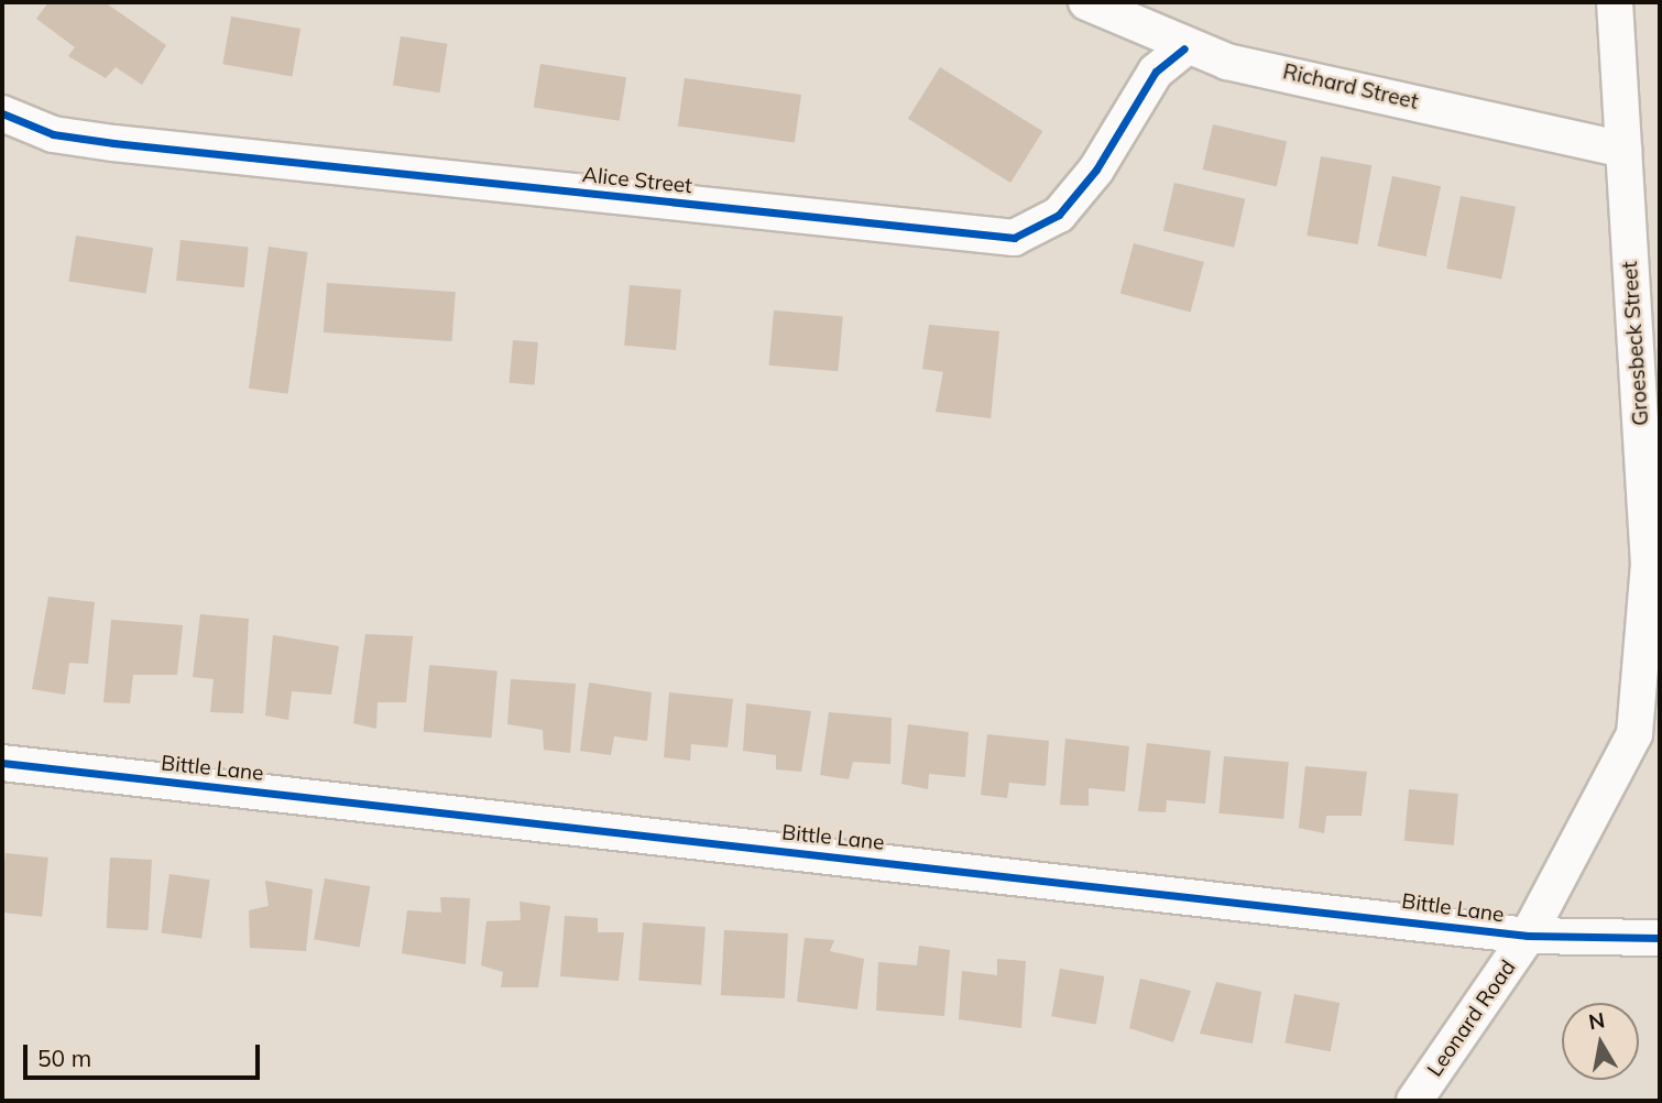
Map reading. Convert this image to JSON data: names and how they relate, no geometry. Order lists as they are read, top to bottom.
{
  "streets": {
    "street": [
      "Richard Street",
      "Alice Street",
      "Groesbeck Street",
      "Bittle Lane",
      "Leonard Road"
    ]
  },
  "crossings": [
    ["Richard Street", "Alice Street"],
    ["Richard Street", "Groesbeck Street"],
    ["Groesbeck Street", "Bittle Lane"],
    ["Groesbeck Street", "Leonard Road"],
    ["Bittle Lane", "Leonard Road"]
  ],
  "scale_bar": "50 m",
  "north": "top"
}
